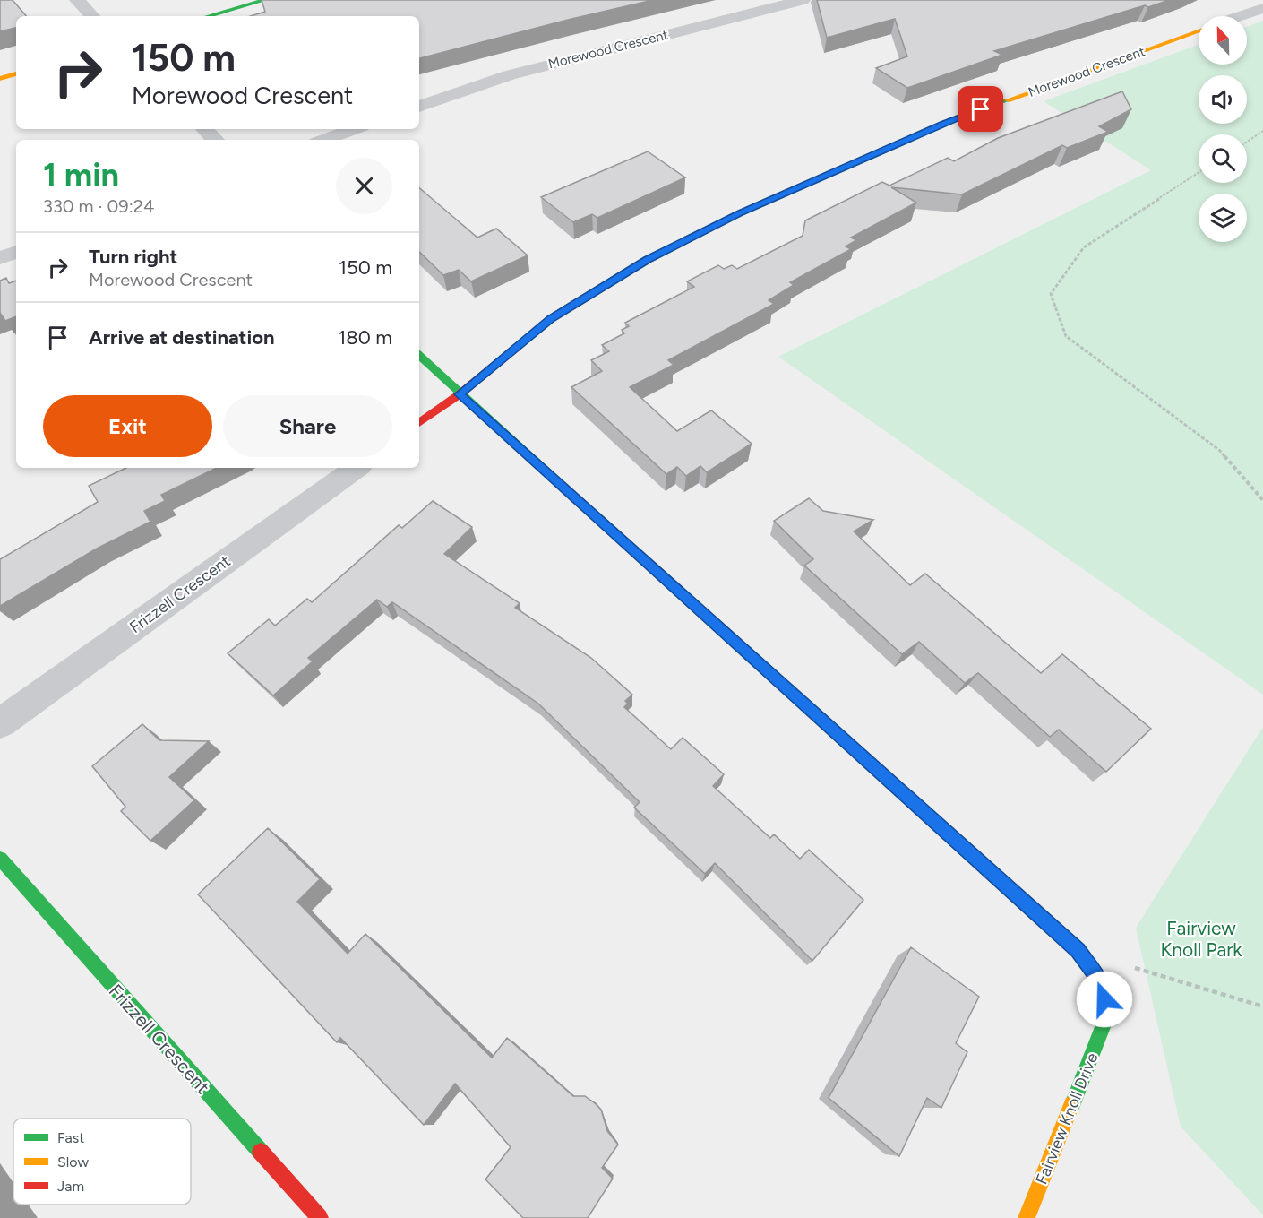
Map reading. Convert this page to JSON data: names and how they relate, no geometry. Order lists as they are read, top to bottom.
{
  "streets": {
    "street": ["Morewood Crescent", "Frizzell Crescent", "Fairview Knoll Drive"]
  },
  "crossings": [
    ["Morewood Crescent", "Fairview Knoll Drive"]
  ],
  "parks": ["Fairview Knoll Park"],
  "legend": ["Fast", "Slow", "Jam"],
  "north": "top",
  "page": {
    "turn": ["150 m", "Morewood Crescent"],
    "heading": ["1 min", "330 m · 09:24"],
    "list": [
      {
        "name": "Turn right",
        "note": "Morewood Crescent",
        "value": "150 m"
      },
      {
        "name": "Arrive at destination",
        "value": "180 m"
      }
    ],
    "buttons": ["Exit", "Share"]
  }
}
